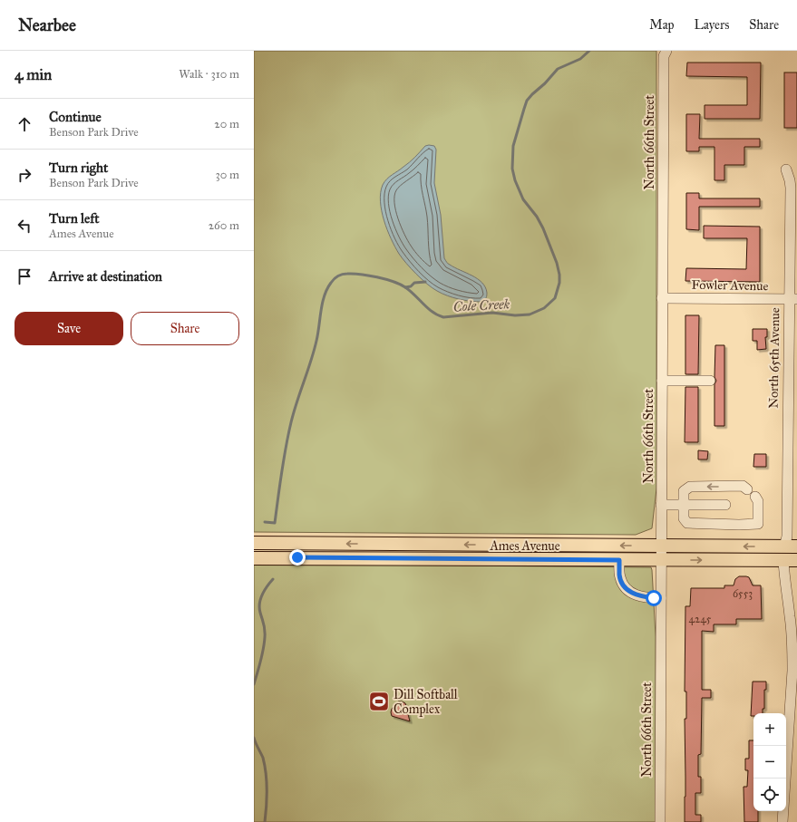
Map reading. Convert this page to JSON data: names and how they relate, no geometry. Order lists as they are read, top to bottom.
{
  "streets": {
    "main road": ["Ames Avenue"],
    "street": ["North 66th Street", "Fowler Avenue", "North 65th Avenue"]
  },
  "crossings": [
    ["North 66th Street", "Fowler Avenue"],
    ["North 66th Street", "Ames Avenue"],
    ["Fowler Avenue", "North 65th Avenue"],
    ["North 65th Avenue", "Ames Avenue"]
  ],
  "water": ["Cole Creek"],
  "places": {
    "sports": ["Dill Softball Complex"]
  },
  "house_numbers": ["6553", "4245"],
  "page": {
    "header": "Nearbee",
    "nav": ["Map", "Layers", "Share"],
    "heading": ["4 min", "Walk · 310 m"],
    "list": [
      ["Continue", "Benson Park Drive", "20 m"],
      ["Turn right", "Benson Park Drive", "30 m"],
      ["Turn left", "Ames Avenue", "260 m"],
      "Arrive at destination"
    ],
    "buttons": ["Save", "Share"],
    "map_buttons": ["+", "−"]
  }
}
